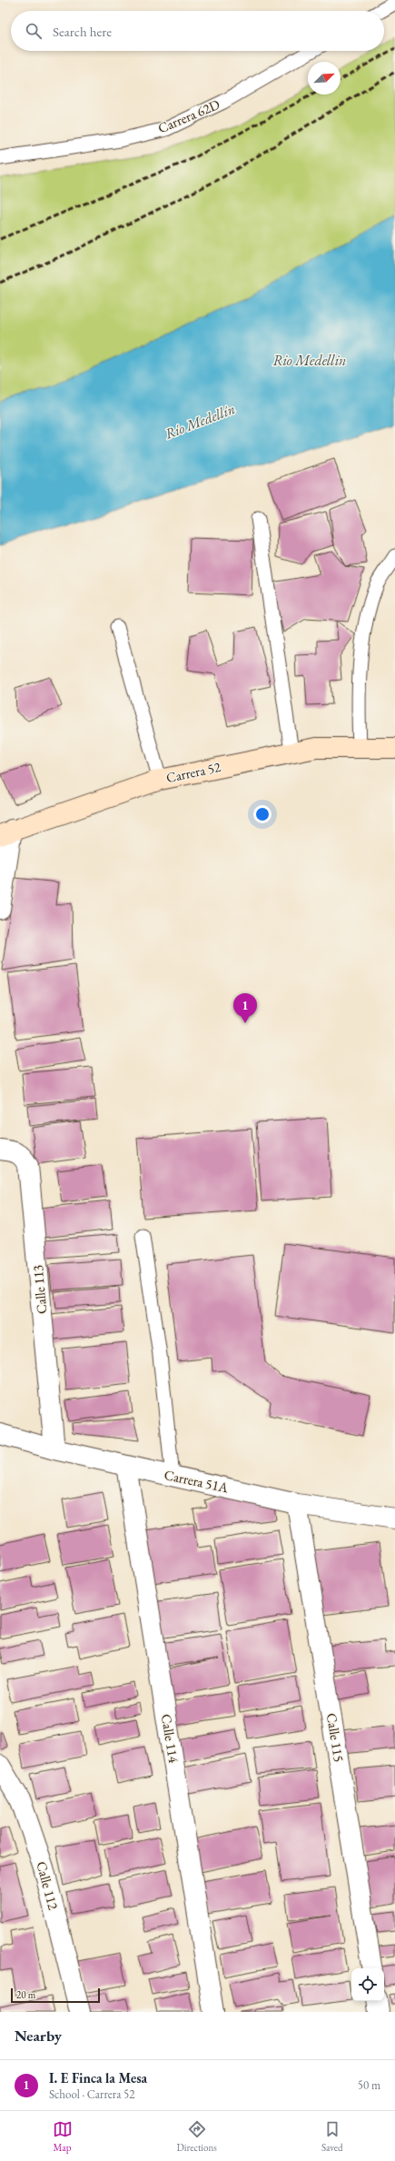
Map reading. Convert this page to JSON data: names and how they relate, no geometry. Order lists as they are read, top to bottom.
{
  "streets": {
    "main road": ["Carrera 52"],
    "street": [
      "Calle 113",
      "Carrera 51A",
      "Calle 115",
      "Calle 114",
      "Calle 112"
    ],
    "lane": ["Carrera 62D"]
  },
  "crossings": [
    ["Calle 113", "Carrera 51A"],
    ["Carrera 51A", "Calle 115"],
    ["Carrera 51A", "Calle 114"]
  ],
  "water": ["Rio Medellin", "Río Medellín"],
  "scale_bar": "20 m",
  "north": "top right",
  "page": {
    "search": "Search here",
    "pins": "1",
    "scale": "20 m",
    "heading": "Nearby",
    "list": [
      {
        "mark": "1",
        "name": "I. E Finca la Mesa",
        "note": "School · Carrera 52",
        "value": "50 m"
      }
    ],
    "nav": ["Map", "Directions", "Saved"]
  }
}
